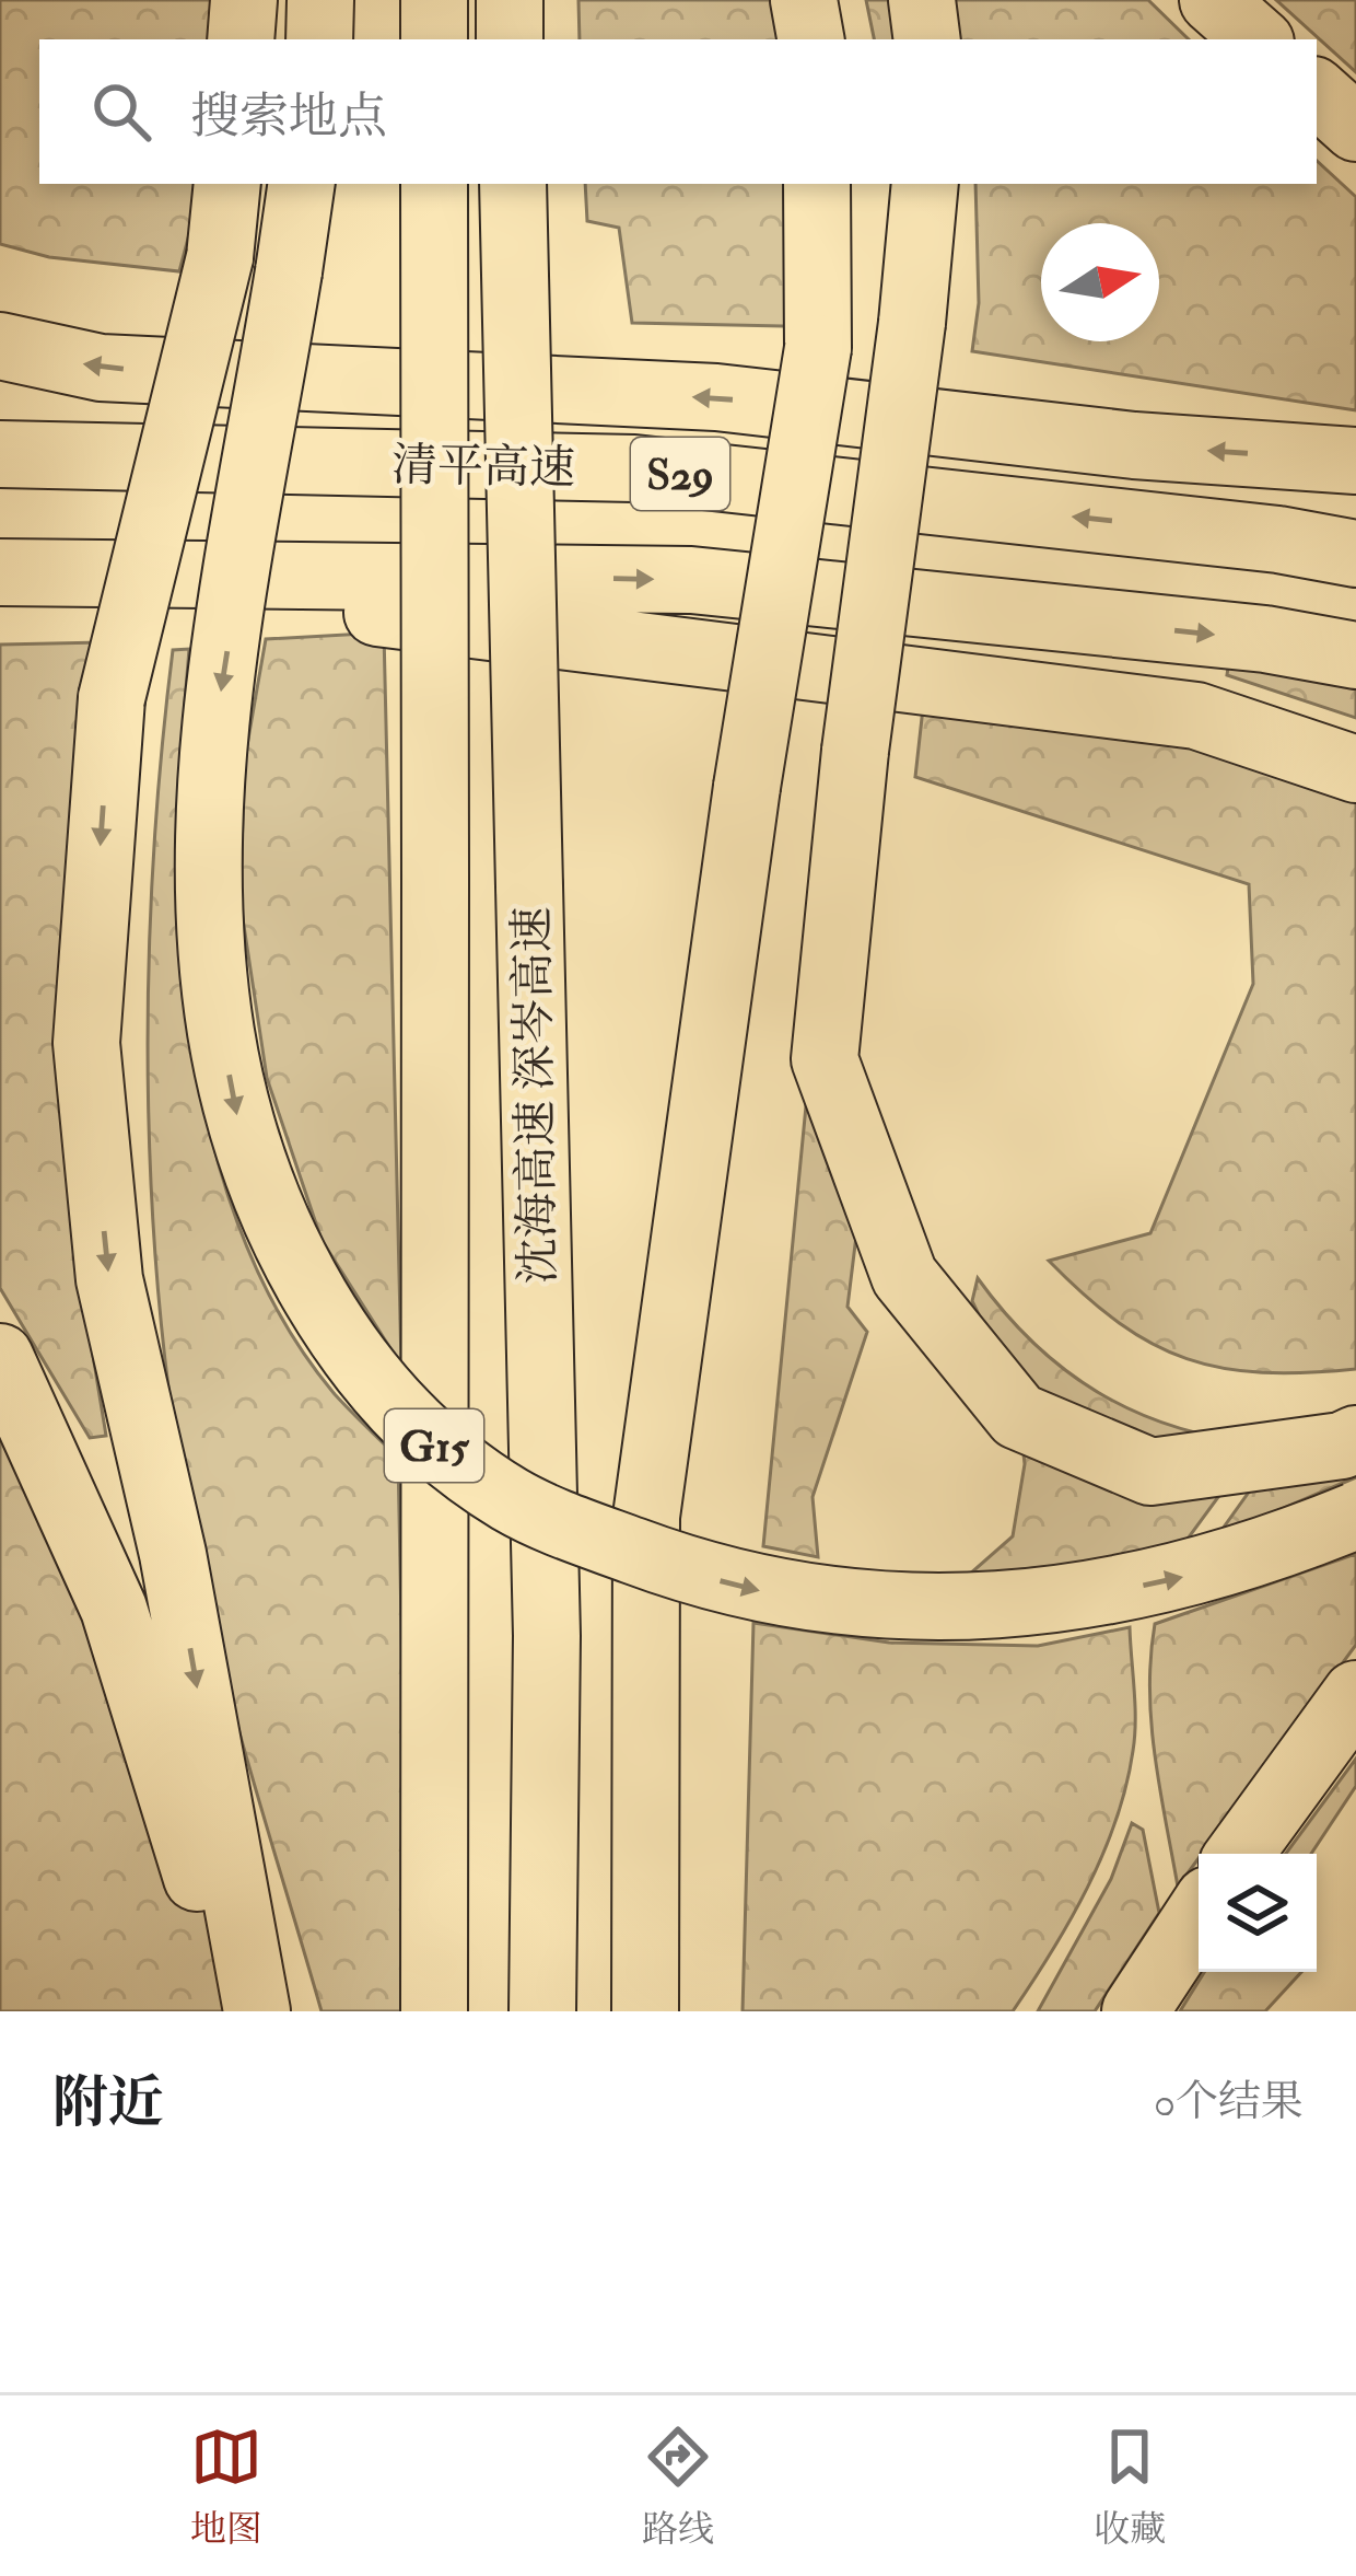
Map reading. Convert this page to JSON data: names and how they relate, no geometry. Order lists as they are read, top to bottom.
{
  "streets": {
    "highway": [
      "清平高速",
      "S29",
      "沈海高速 深岑高速",
      "G15"
    ]
  },
  "north": "right",
  "page": {
    "search": "搜索地点",
    "heading": ["附近", "0个结果"],
    "nav": ["地图", "路线", "收藏"]
  }
}
